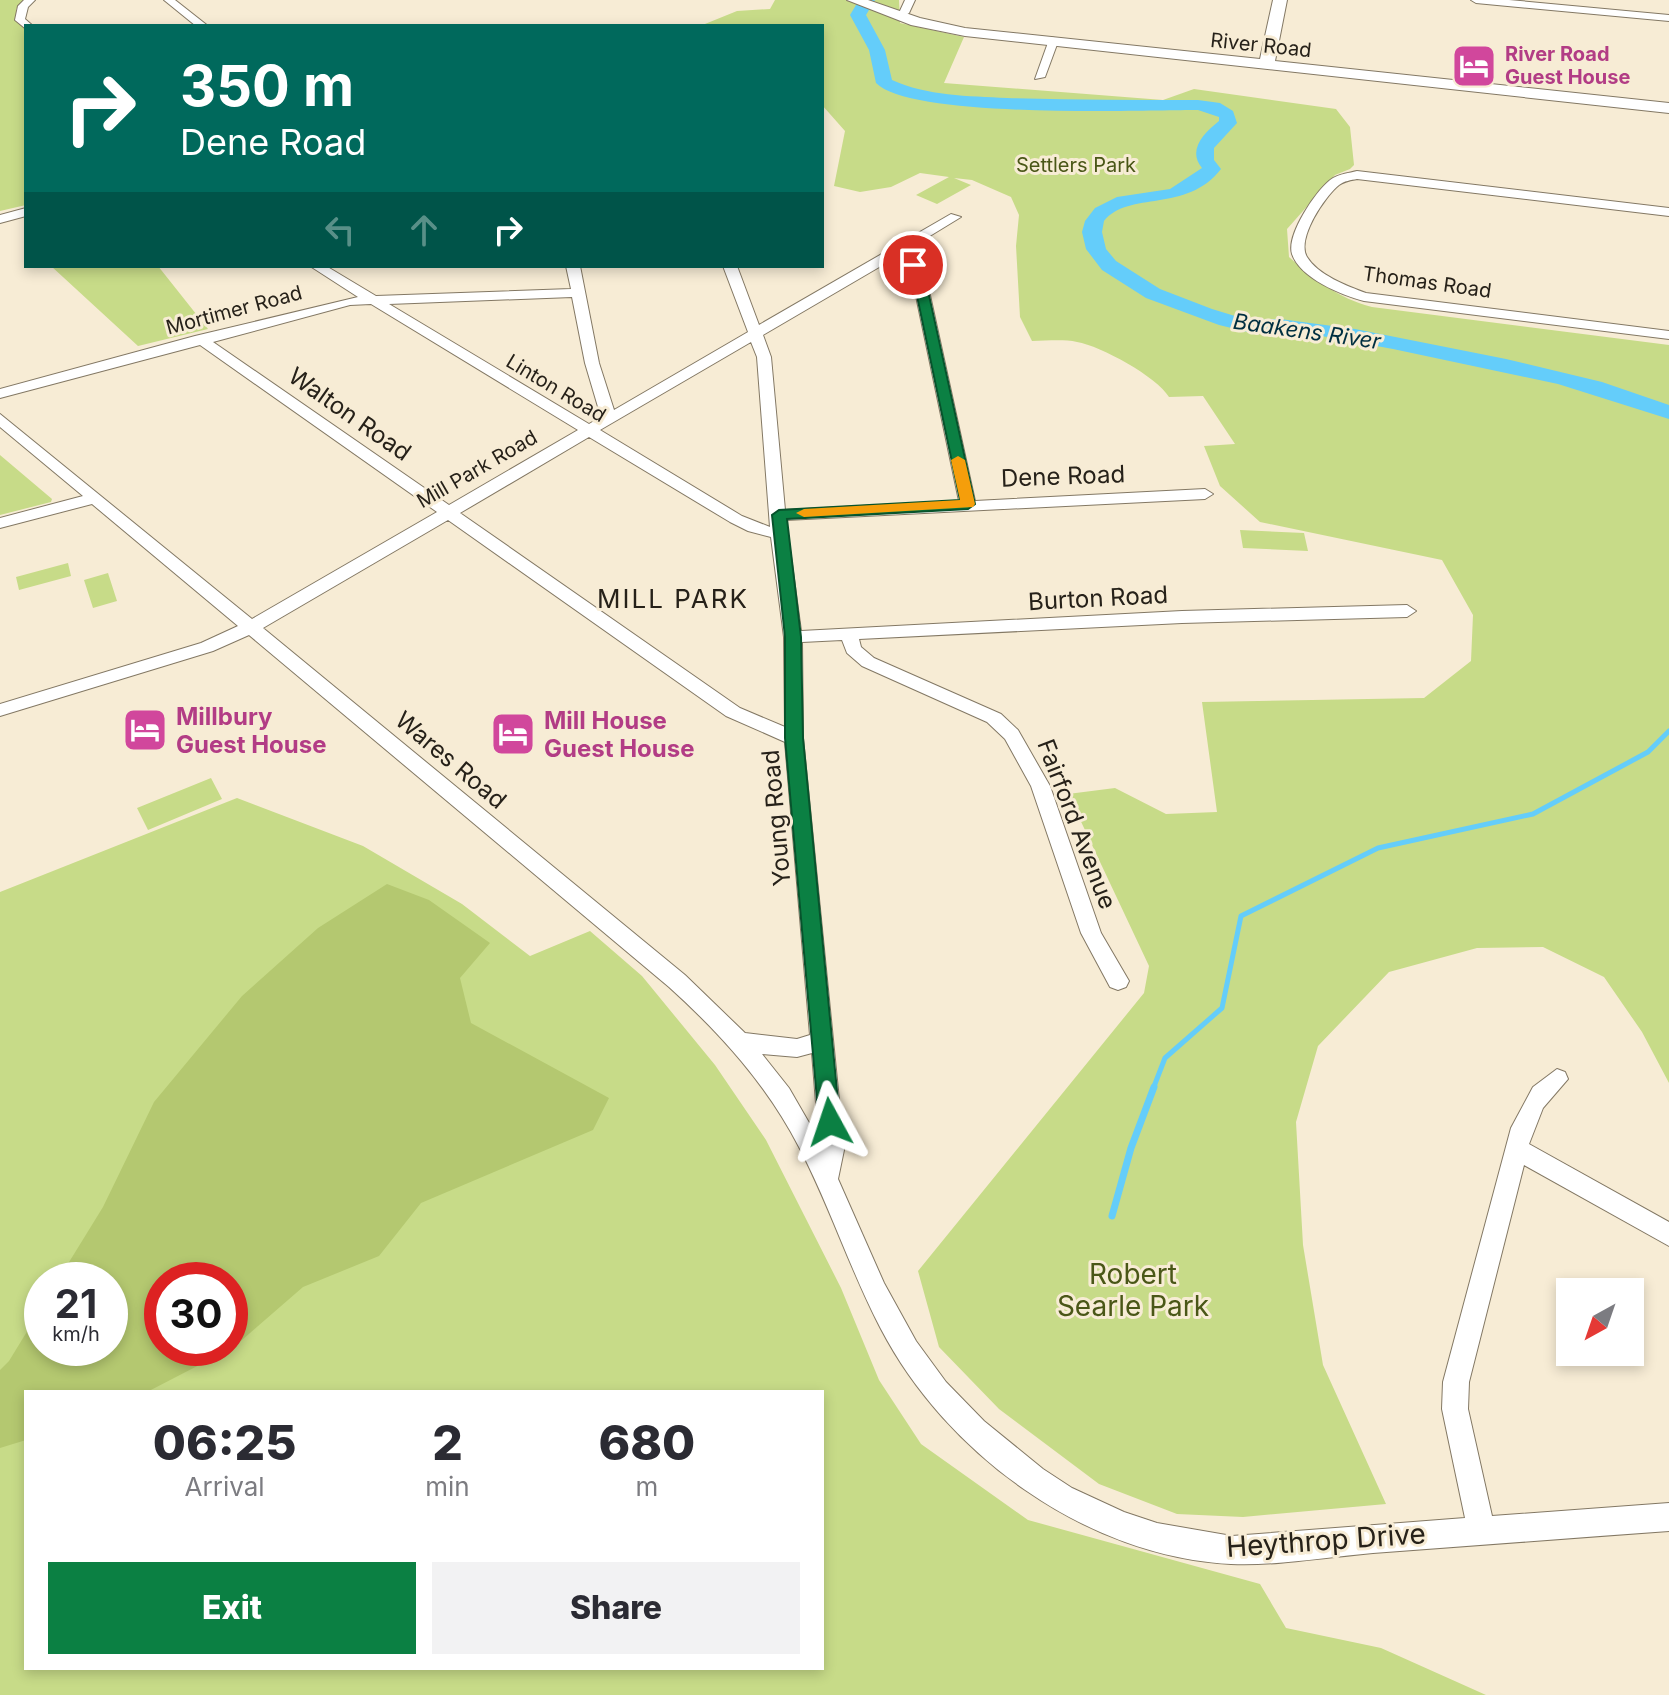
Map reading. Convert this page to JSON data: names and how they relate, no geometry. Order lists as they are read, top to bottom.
{
  "streets": {
    "main road": ["River Road"],
    "street": [
      "Thomas Road",
      "Mortimer Road",
      "Linton Road",
      "Walton Road",
      "Mill Park Road",
      "Dene Road",
      "Burton Road",
      "Wares Road",
      "Young Road",
      "Fairford Avenue",
      "Heythrop Drive"
    ]
  },
  "crossings": [
    ["Mortimer Road", "Linton Road"],
    ["Mortimer Road", "Walton Road"],
    ["Linton Road", "Mill Park Road"],
    ["Linton Road", "Young Road"],
    ["Walton Road", "Mill Park Road"],
    ["Walton Road", "Young Road"],
    ["Mill Park Road", "Wares Road"],
    ["Mill Park Road", "Young Road"],
    ["Dene Road", "Young Road"],
    ["Burton Road", "Young Road"],
    ["Burton Road", "Fairford Avenue"],
    ["Wares Road", "Young Road"],
    ["Wares Road", "Heythrop Drive"],
    ["Young Road", "Heythrop Drive"]
  ],
  "districts": ["MILL PARK"],
  "water": ["Baakens River"],
  "parks": ["Settlers Park", "Robert Searle Park"],
  "places": {
    "hotel": ["River Road Guest House", "Millbury Guest House", "Mill House Guest House"]
  },
  "north": "bottom left",
  "page": {
    "turn": ["350 m", "Dene Road"],
    "speed": "21 km/h",
    "limit": "30",
    "eta": [
      "06:25",
      "Arrival",
      "2",
      "min",
      "680",
      "m"
    ],
    "buttons": ["Exit", "Share"]
  }
}
